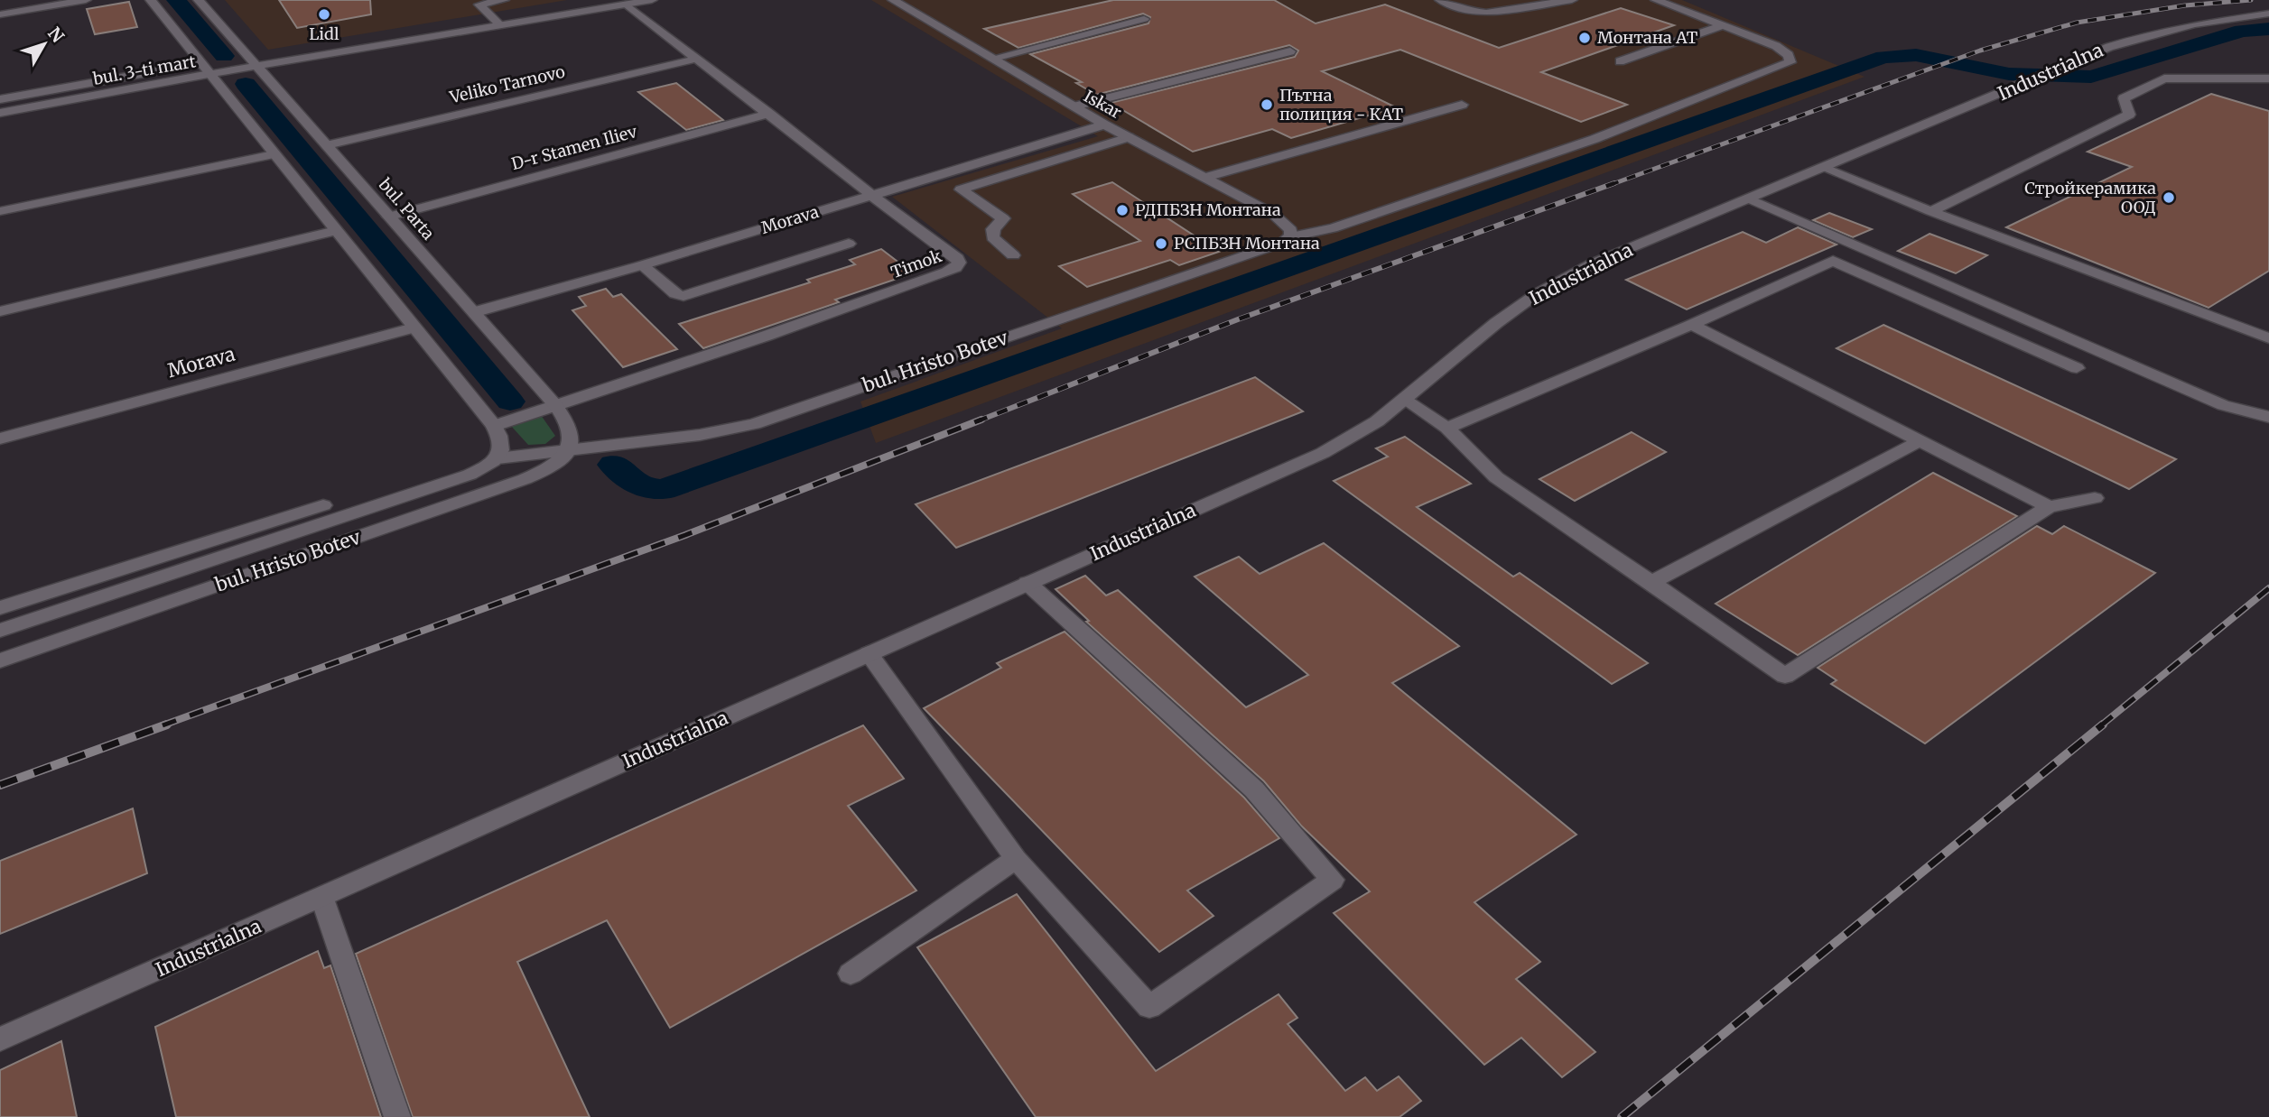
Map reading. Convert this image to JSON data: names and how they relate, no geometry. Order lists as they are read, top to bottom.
{
  "streets": {
    "street": [
      "bul. 3-ti mart",
      "Industrialna",
      "Veliko Tarnovo",
      "Iskar",
      "D-r Stamen Iliev",
      "bul. Parta",
      "Morava",
      "Timok",
      "bul. Hristo Botev"
    ]
  },
  "crossings": [
    ["bul. 3-ti mart", "bul. Parta"],
    ["bul. 3-ti mart", "Timok"],
    ["Veliko Tarnovo", "bul. Parta"],
    ["Veliko Tarnovo", "Timok"],
    ["Iskar", "Morava"],
    ["Iskar", "bul. Hristo Botev"],
    ["D-r Stamen Iliev", "bul. Parta"],
    ["D-r Stamen Iliev", "Timok"],
    ["bul. Parta", "Morava"],
    ["bul. Parta", "Timok"],
    ["bul. Parta", "bul. Hristo Botev"],
    ["Morava", "Timok"]
  ],
  "places": [
    "Lidl",
    "Монтана АТ",
    "Пътна полиция - КАТ",
    "Стройкерамика ООД",
    "РДПБЗН Монтана",
    "РСПБЗН Монтана"
  ],
  "north": "top right"
}
